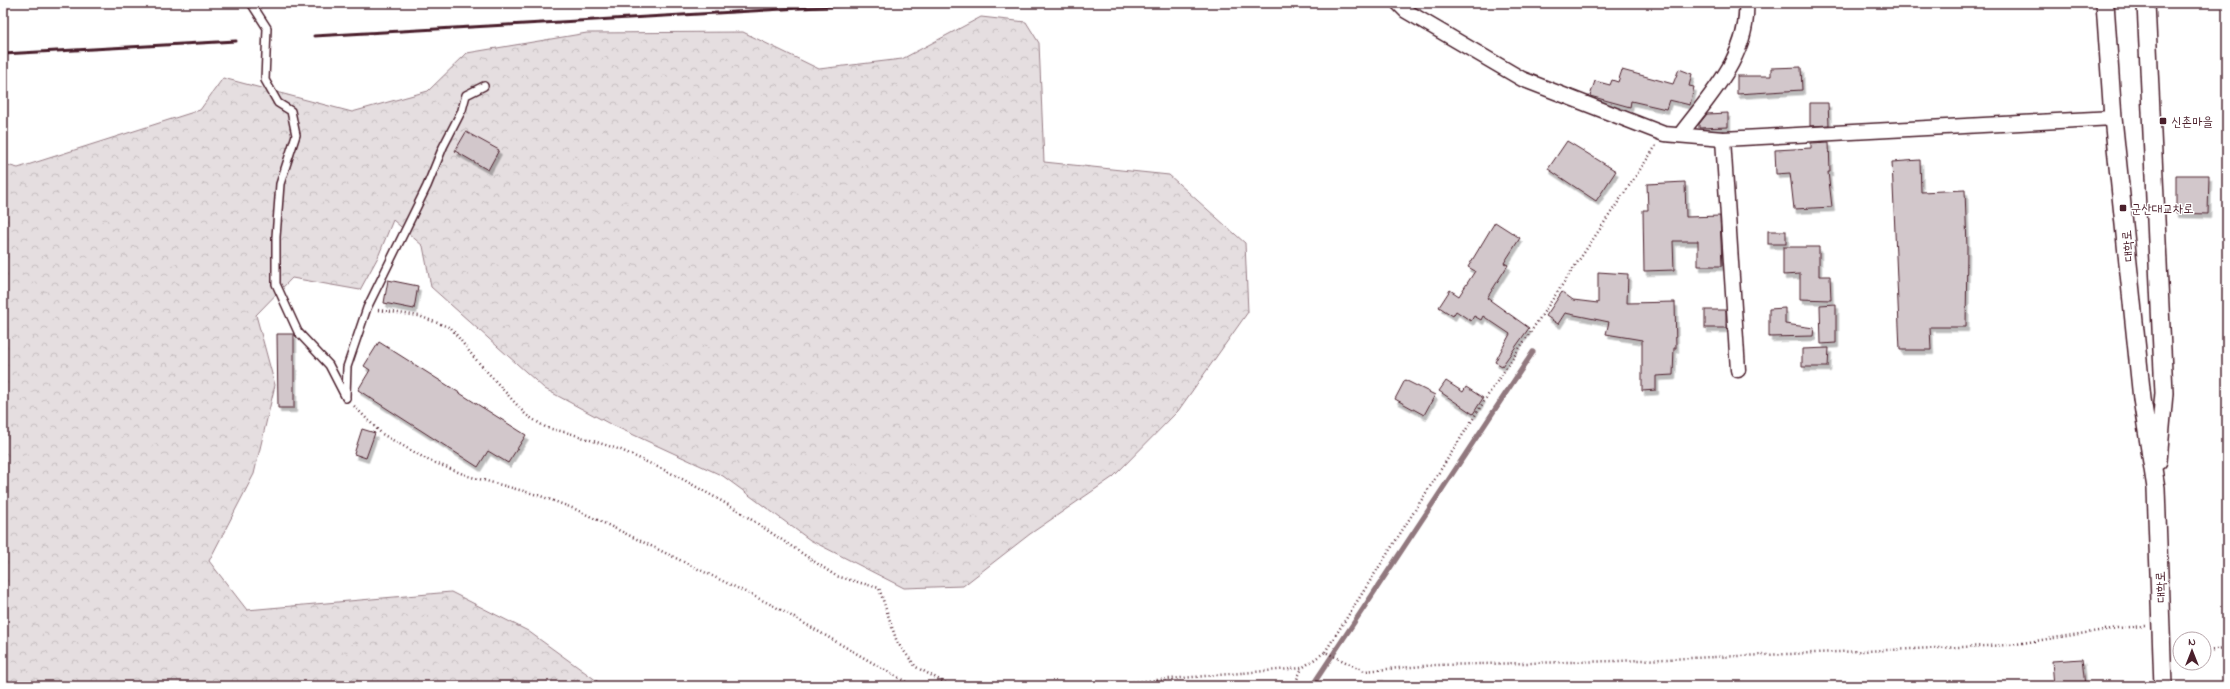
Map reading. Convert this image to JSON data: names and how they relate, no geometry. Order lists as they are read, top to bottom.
{
  "streets": {
    "street": ["대학로"]
  },
  "places": {
    "transit": ["신촌마을", "군산대교차로"]
  },
  "north": "top"
}
